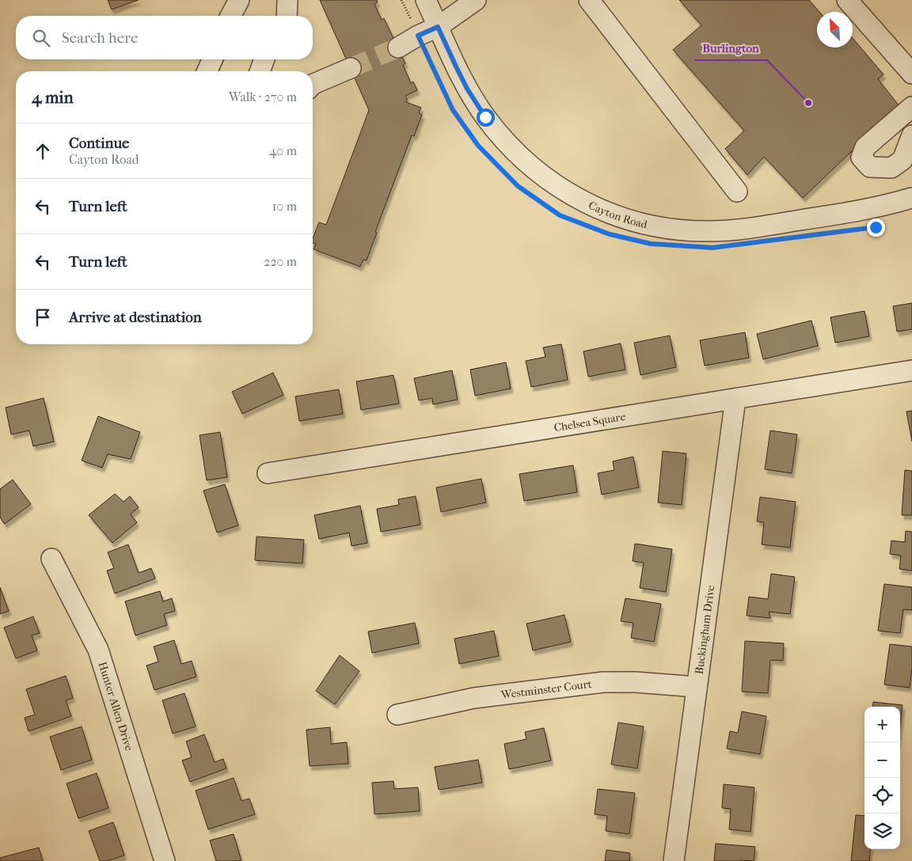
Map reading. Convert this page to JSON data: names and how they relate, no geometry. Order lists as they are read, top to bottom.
{
  "streets": {
    "street": [
      "Cayton Road",
      "Chelsea Square",
      "Buckingham Drive",
      "Westminster Court",
      "Hunter Allen Drive"
    ]
  },
  "crossings": [
    ["Chelsea Square", "Buckingham Drive"],
    ["Buckingham Drive", "Westminster Court"]
  ],
  "places": ["Burlington"],
  "north": "top left",
  "page": {
    "search": "Search here",
    "heading": ["4 min", "Walk · 270 m"],
    "list": [
      ["Continue", "Cayton Road", "40 m"],
      ["Turn left", "10 m"],
      ["Turn left", "220 m"],
      "Arrive at destination"
    ],
    "map_buttons": ["+", "−"]
  }
}
